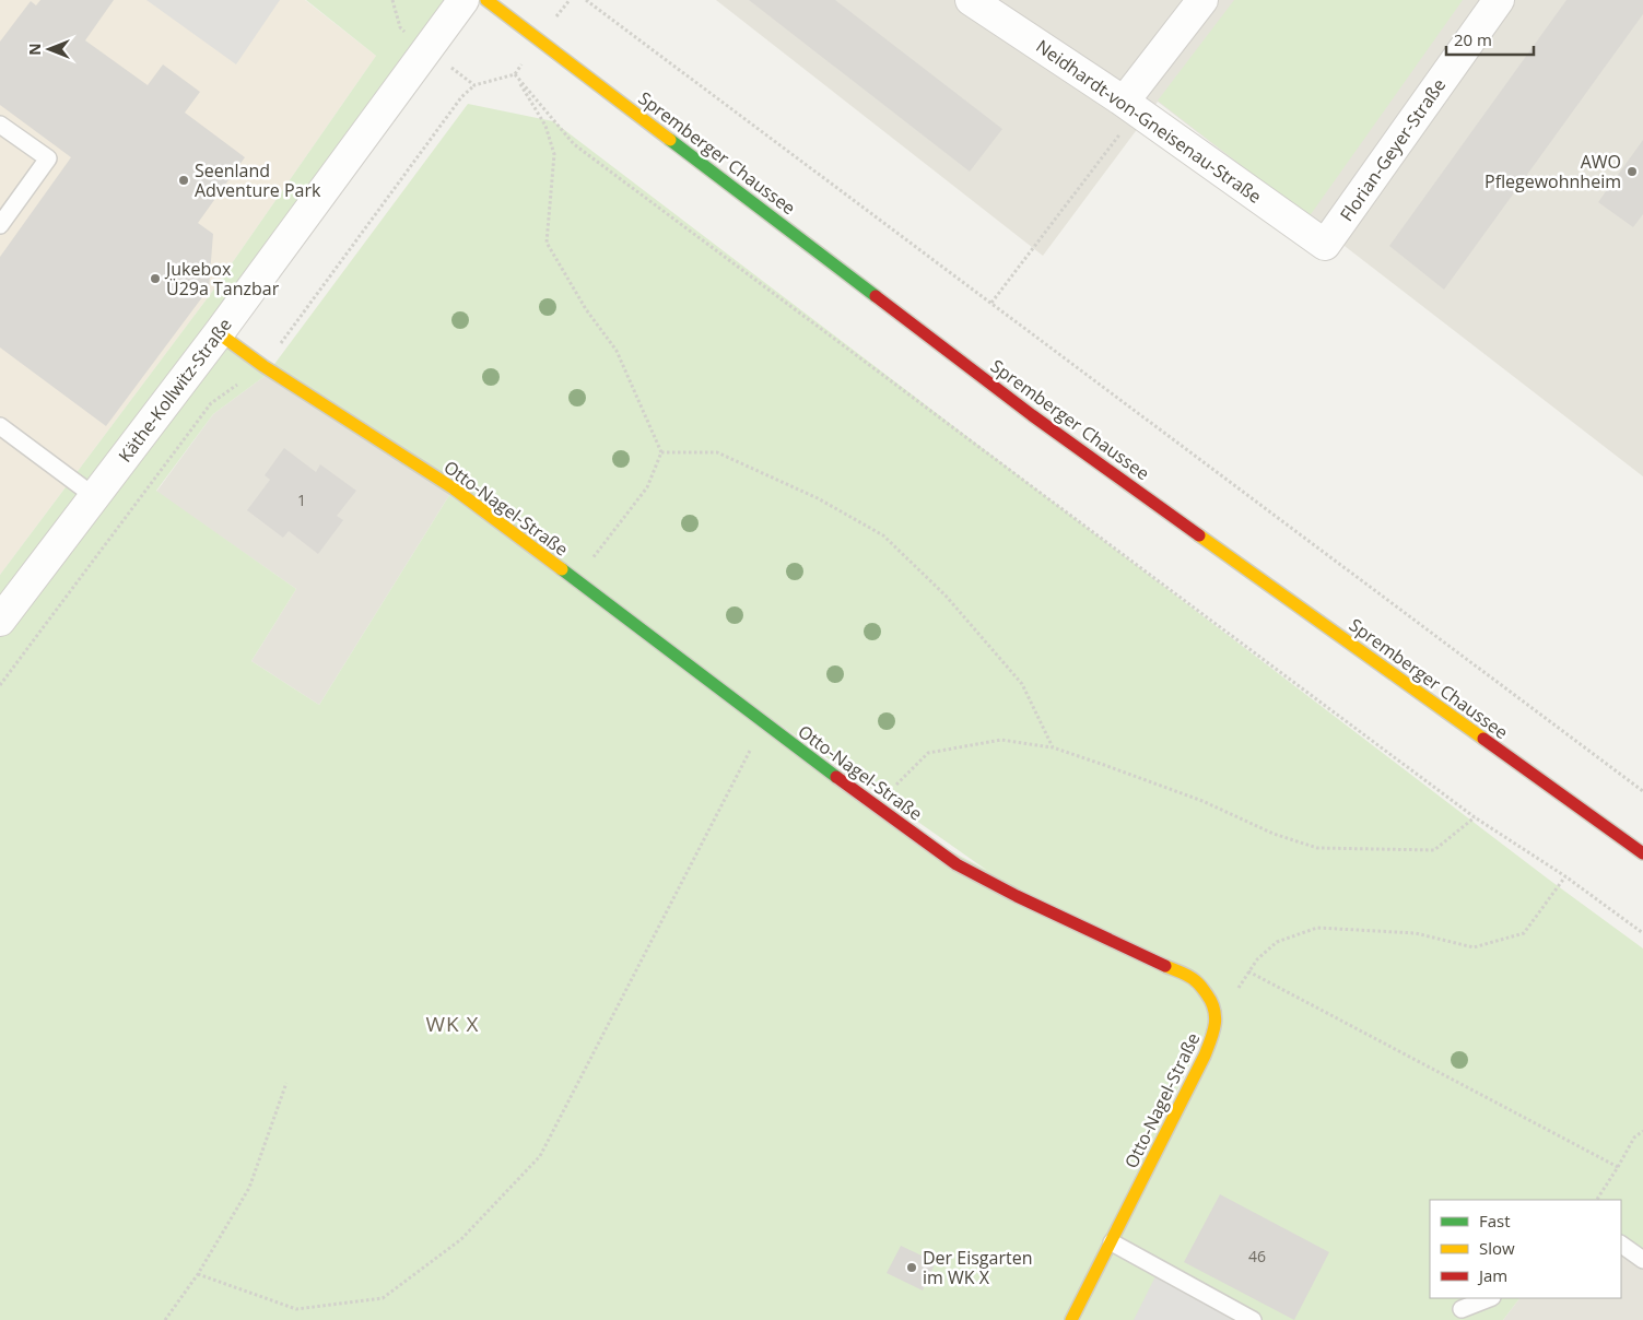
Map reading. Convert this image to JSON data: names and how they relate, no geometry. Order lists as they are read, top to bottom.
{
  "streets": {
    "street": [
      "Neidhardt-von-Gneisenau-Straße",
      "Florian-Geyer-Straße",
      "Spremberger Chaussee",
      "Käthe-Kollwitz-Straße",
      "Otto-Nagel-Straße"
    ]
  },
  "crossings": [
    ["Neidhardt-von-Gneisenau-Straße", "Florian-Geyer-Straße"],
    ["Käthe-Kollwitz-Straße", "Otto-Nagel-Straße"]
  ],
  "districts": ["WK X"],
  "places": [
    "AWO Pflegewohnheim",
    "Seenland Adventure Park",
    "Jukebox Ü29a Tanzbar",
    "Der Eisgarten im WK X"
  ],
  "house_numbers": ["1", "46"],
  "legend": ["Fast", "Slow", "Jam"],
  "scale_bar": "20 m",
  "north": "left"
}
